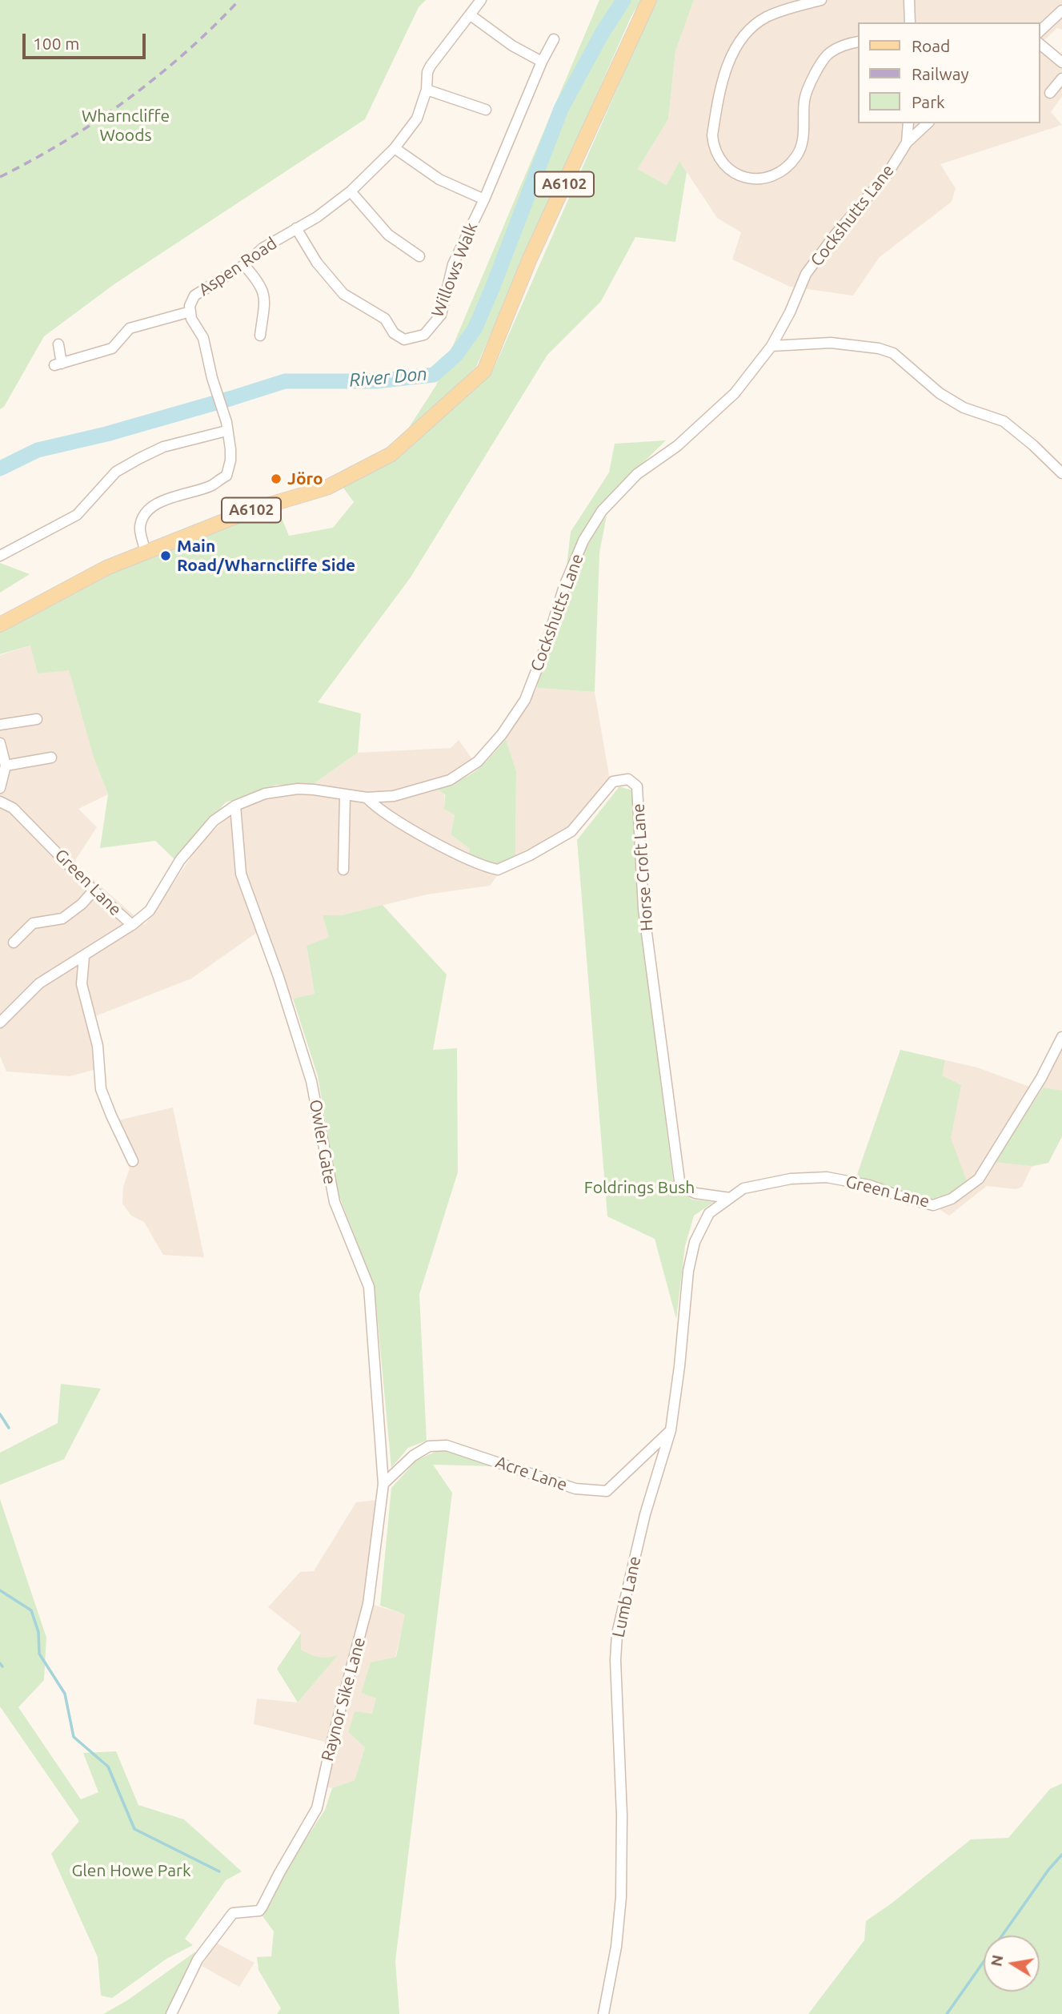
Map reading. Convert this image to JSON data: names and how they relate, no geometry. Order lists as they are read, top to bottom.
{
  "streets": {
    "main road": ["A6102"],
    "street": [
      "Cockshutts Lane",
      "Aspen Road",
      "Willows Walk",
      "Horse Croft Lane",
      "Green Lane",
      "Owler Gate",
      "Acre Lane",
      "Lumb Lane",
      "Raynor Sike Lane"
    ]
  },
  "crossings": [
    ["A6102", "Aspen Road"],
    ["Cockshutts Lane", "Horse Croft Lane"],
    ["Cockshutts Lane", "Green Lane"],
    ["Cockshutts Lane", "Owler Gate"],
    ["Aspen Road", "Willows Walk"],
    ["Horse Croft Lane", "Green Lane"],
    ["Horse Croft Lane", "Lumb Lane"],
    ["Green Lane", "Owler Gate"],
    ["Green Lane", "Lumb Lane"],
    ["Owler Gate", "Acre Lane"],
    ["Owler Gate", "Raynor Sike Lane"],
    ["Acre Lane", "Lumb Lane"],
    ["Acre Lane", "Raynor Sike Lane"]
  ],
  "water": ["River Don"],
  "parks": ["Wharncliffe Woods", "Foldrings Bush", "Glen Howe Park"],
  "places": ["Jöro", "Main Road/Wharncliffe Side"],
  "legend": ["Road", "Railway", "Park"],
  "scale_bar": "100 m",
  "north": "left"
}
